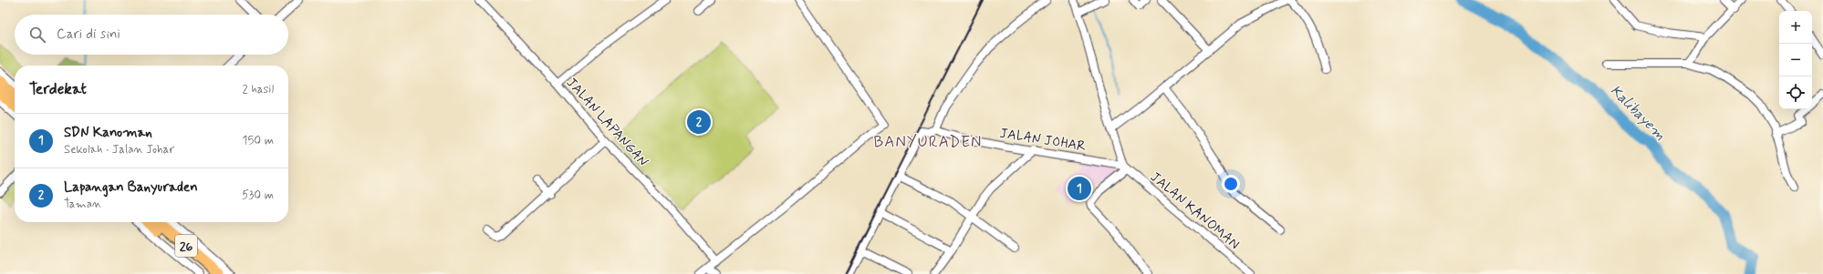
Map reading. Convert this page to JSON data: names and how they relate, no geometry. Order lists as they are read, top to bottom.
{
  "streets": {
    "highway": ["26"],
    "street": ["JALAN LAPANGAN", "JALAN JOHAR", "JALAN KANOMAN"]
  },
  "crossings": [
    ["JALAN JOHAR", "JALAN KANOMAN"]
  ],
  "districts": ["BANYURADEN"],
  "water": ["Kalibayem"],
  "page": {
    "map_buttons": ["+", "−"],
    "search": "Cari di sini",
    "heading": ["Terdekat", "2 hasil"],
    "pins": ["2", "1"],
    "list": [
      {
        "mark": "1",
        "name": "SDN Kanoman",
        "note": "Sekolah · Jalan Johar",
        "value": "150 m"
      },
      {
        "mark": "2",
        "name": "Lapangan Banyuraden",
        "note": "Taman",
        "value": "530 m"
      }
    ]
  }
}
